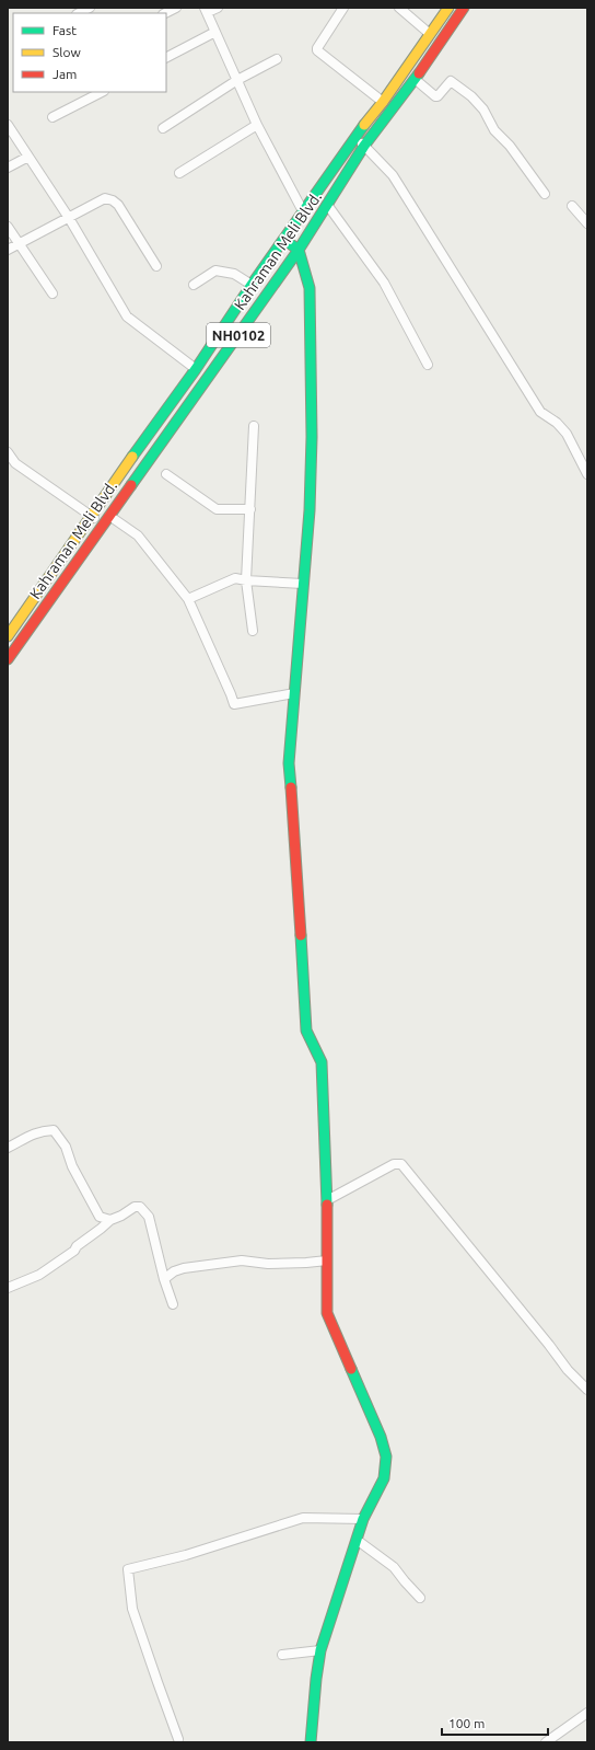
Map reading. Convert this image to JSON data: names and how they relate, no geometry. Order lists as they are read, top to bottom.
{
  "streets": {
    "main road": ["Kahraman Meli Blvd.", "NH0102"]
  },
  "legend": ["Fast", "Slow", "Jam"],
  "scale_bar": "100 m"
}
